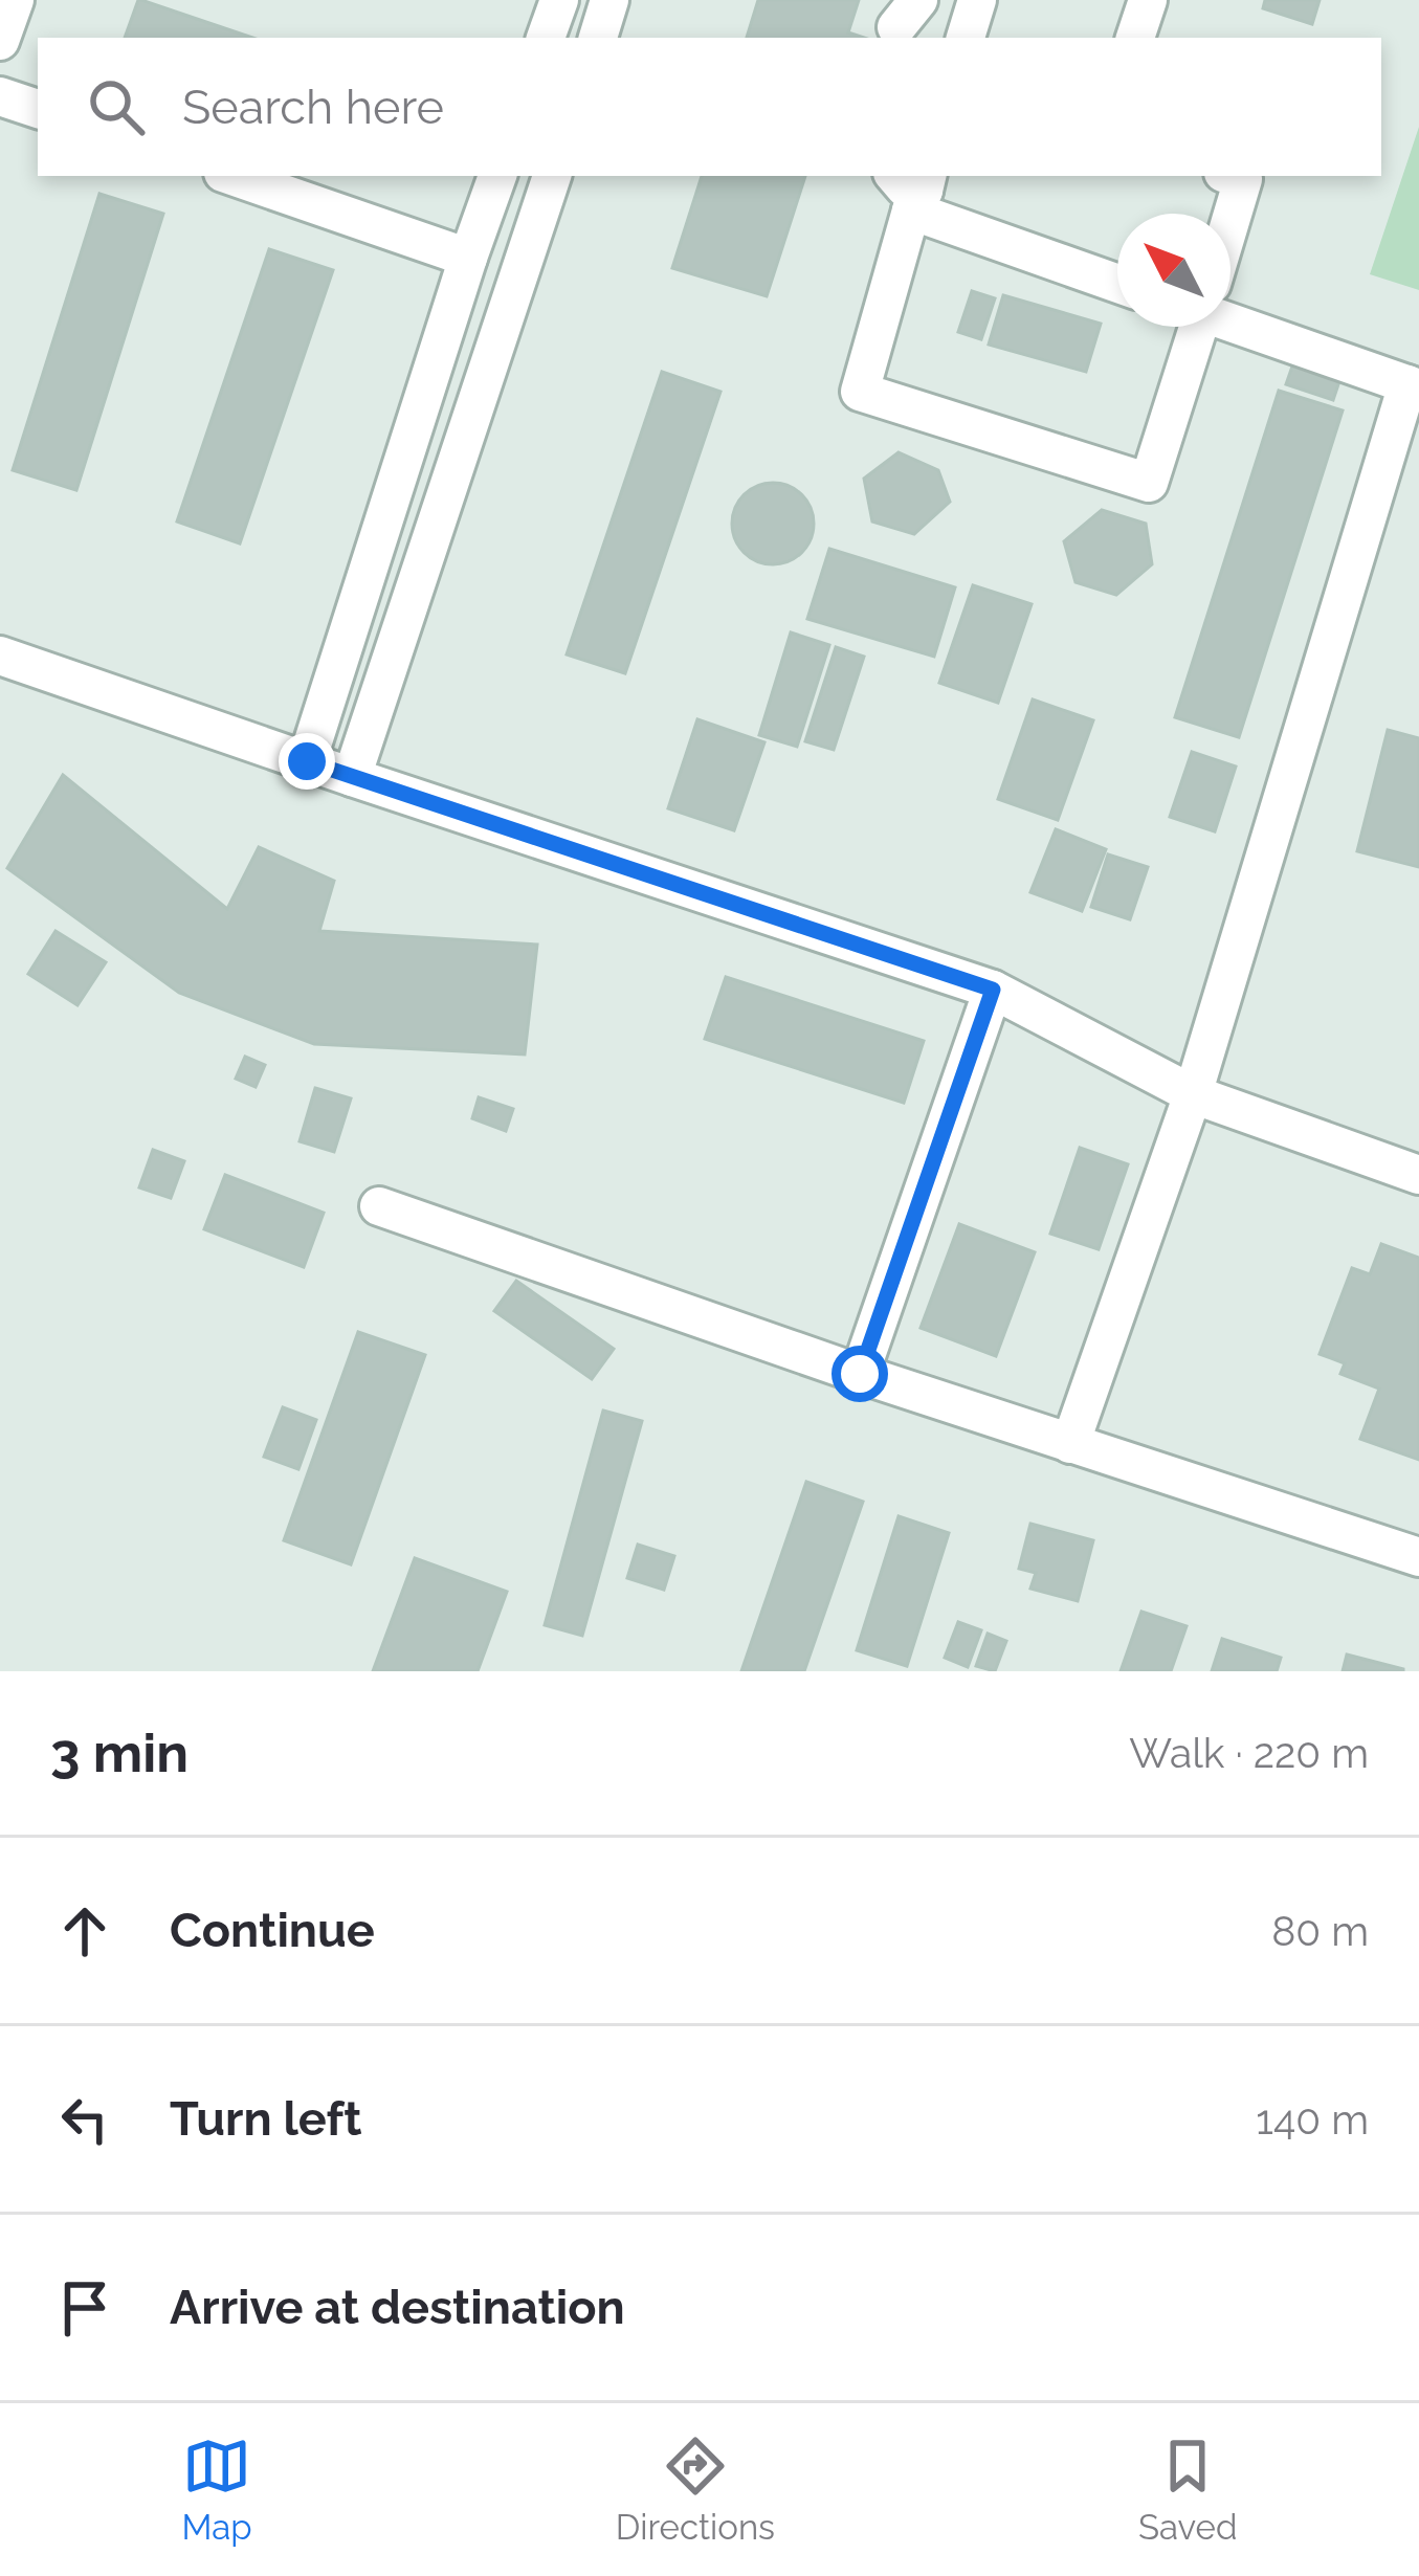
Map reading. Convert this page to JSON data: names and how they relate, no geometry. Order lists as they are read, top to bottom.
{
  "north": "top left",
  "page": {
    "search": "Search here",
    "heading": ["3 min", "Walk · 220 m"],
    "list": [
      ["Continue", "80 m"],
      ["Turn left", "140 m"],
      "Arrive at destination"
    ],
    "nav": ["Map", "Directions", "Saved"]
  }
}
